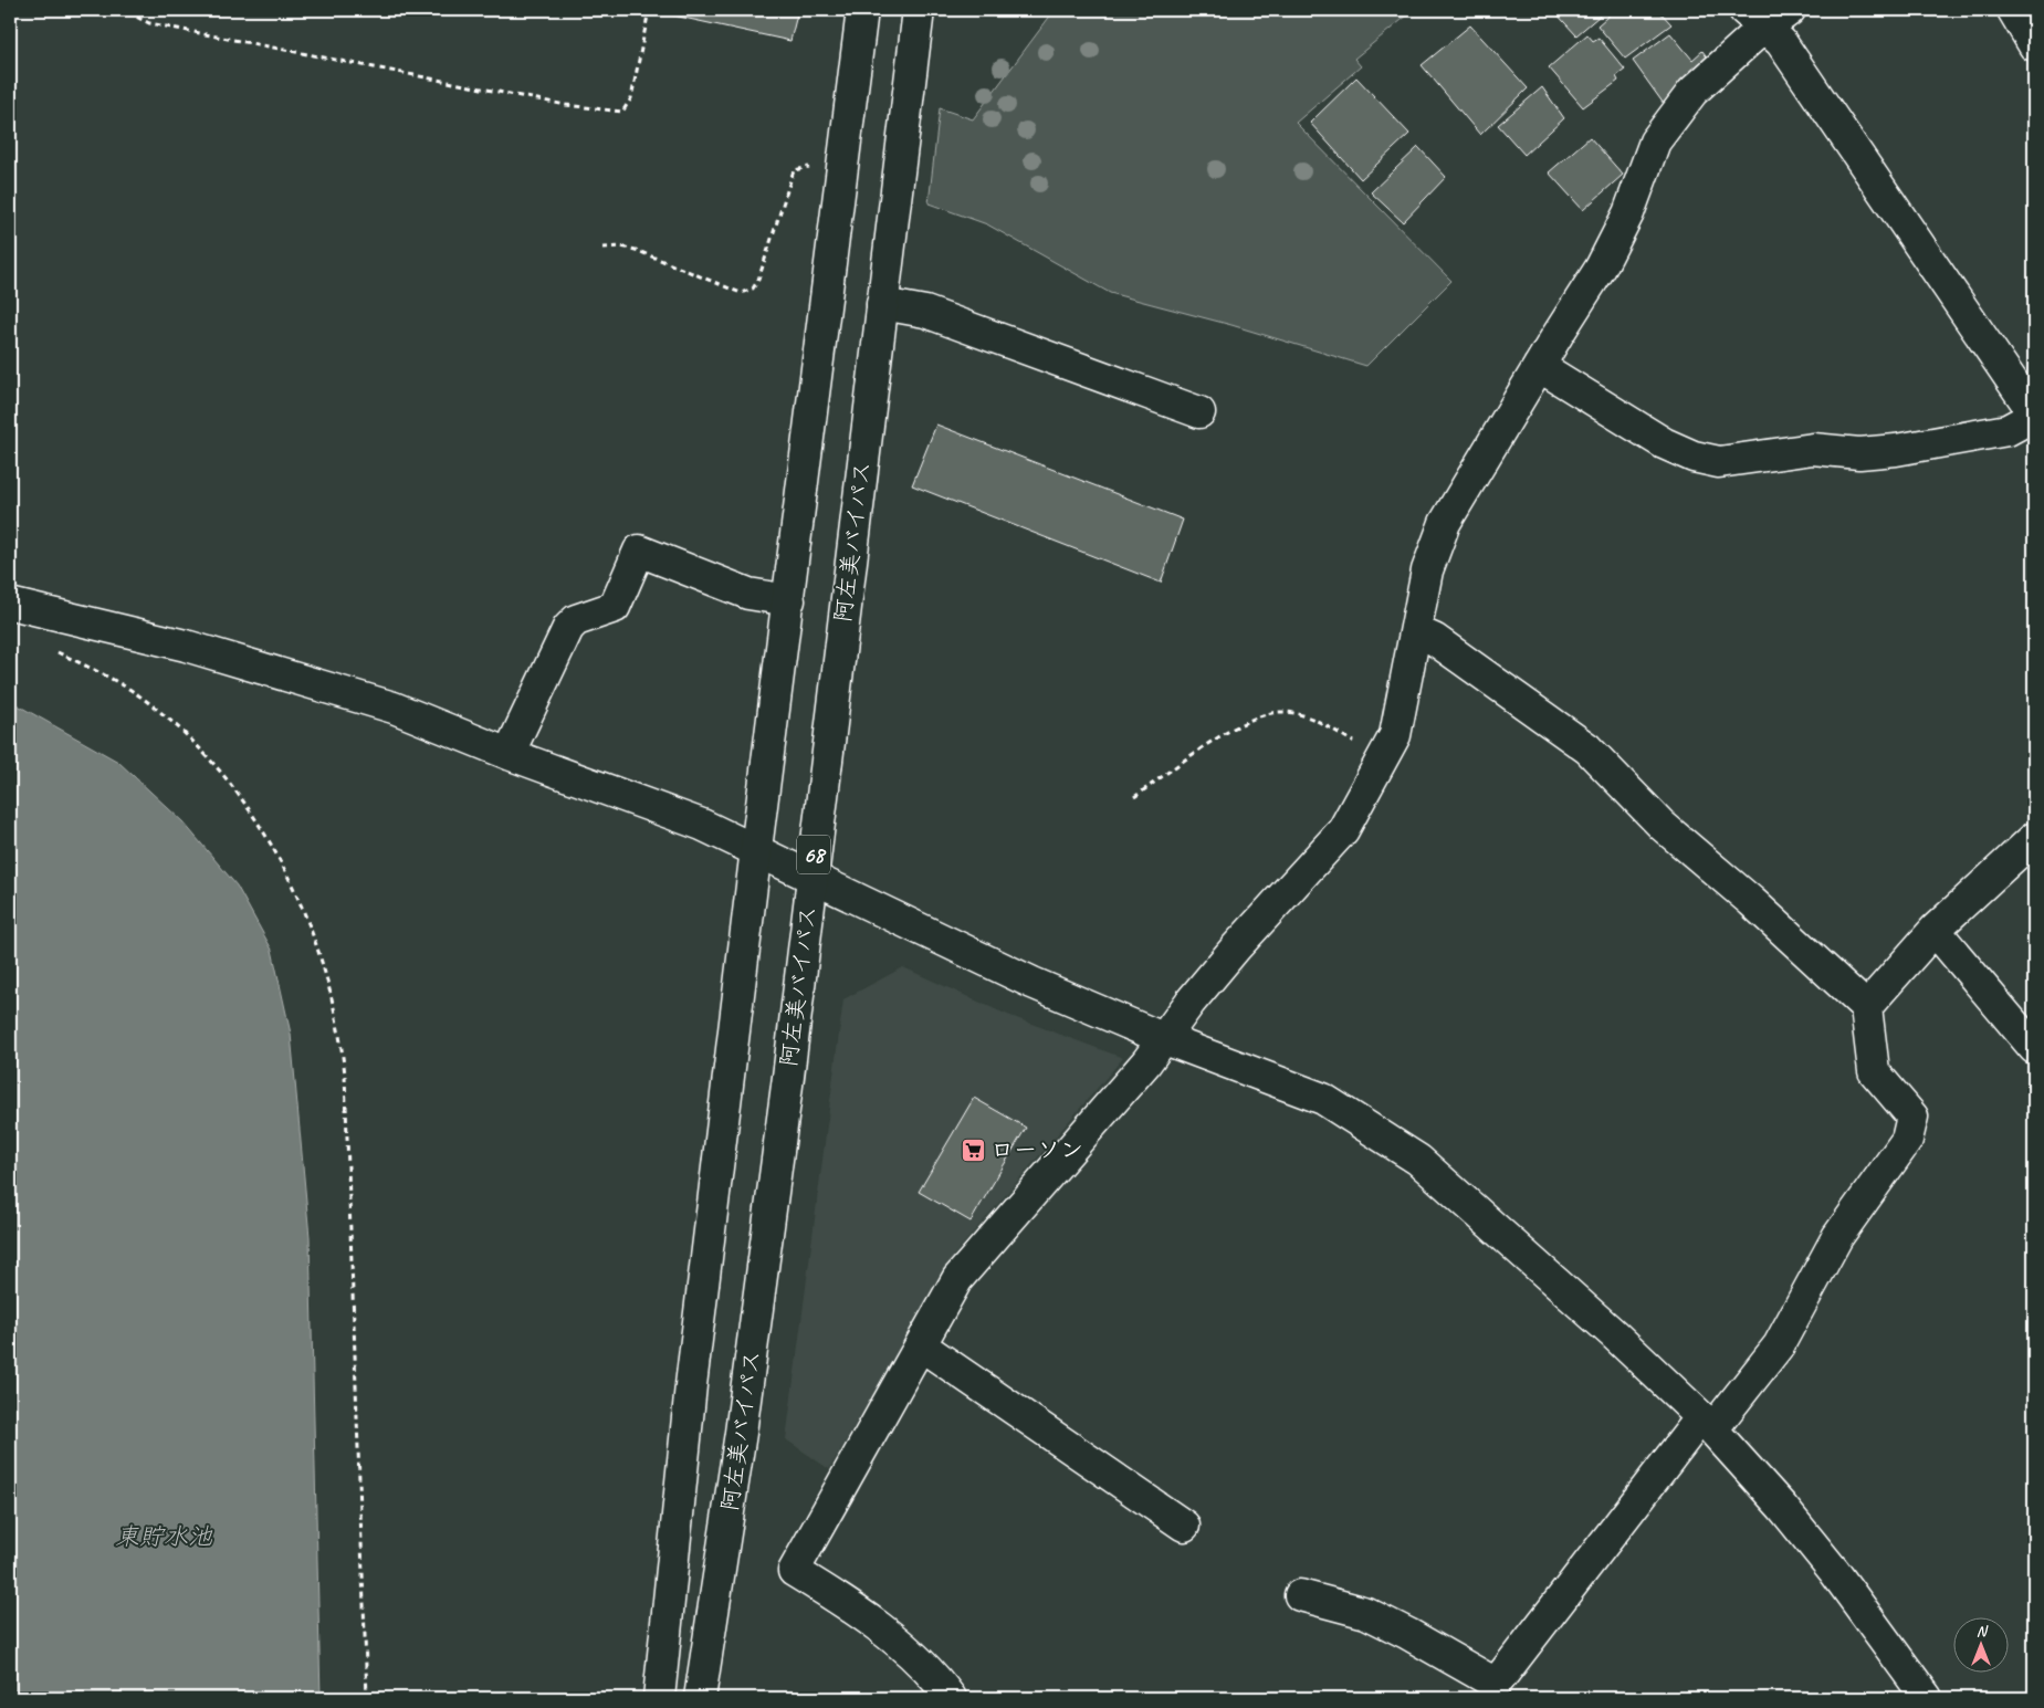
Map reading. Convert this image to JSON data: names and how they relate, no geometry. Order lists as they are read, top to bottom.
{
  "streets": {
    "street": ["阿左美バイパス", "68"]
  },
  "water": ["東貯水池"],
  "places": {
    "supermarket": ["ローソン"]
  },
  "north": "top"
}
